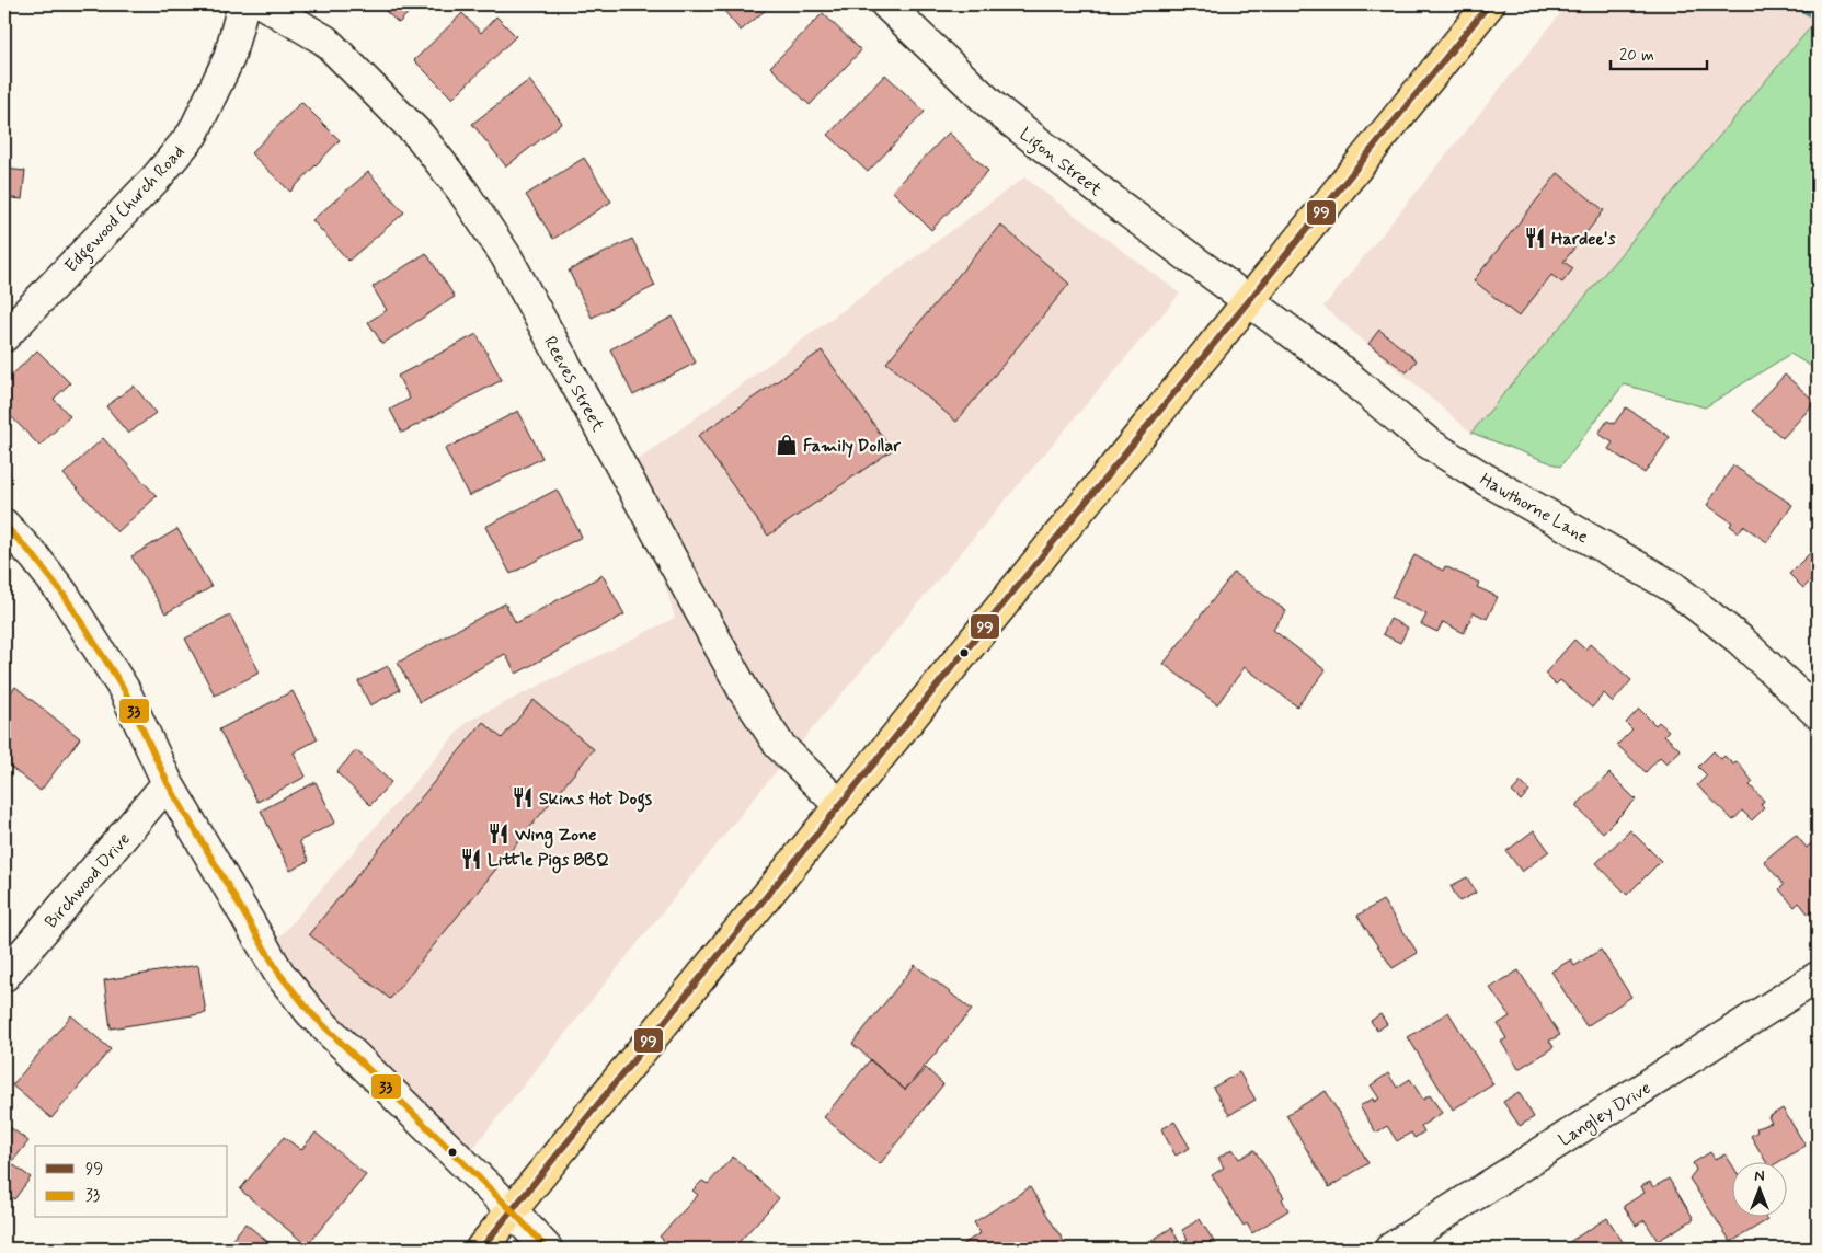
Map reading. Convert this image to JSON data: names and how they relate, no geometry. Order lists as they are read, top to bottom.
{
  "streets": {
    "street": [
      "Ligon Street",
      "Edgewood Church Road",
      "Reeves Street",
      "Hawthorne Lane",
      "Birchwood Drive",
      "Langley Drive"
    ]
  },
  "crossings": [
    ["Ligon Street", "Hawthorne Lane"]
  ],
  "places": {
    "restaurant": [
      "Hardee's",
      "Skins Hot Dogs",
      "Wing Zone",
      "Little Pigs BBQ"
    ],
    "shop": ["Family Dollar"]
  },
  "lines": ["transit line 99", "transit line 33"],
  "legend": ["99", "33"],
  "scale_bar": "20 m",
  "north": "top"
}
